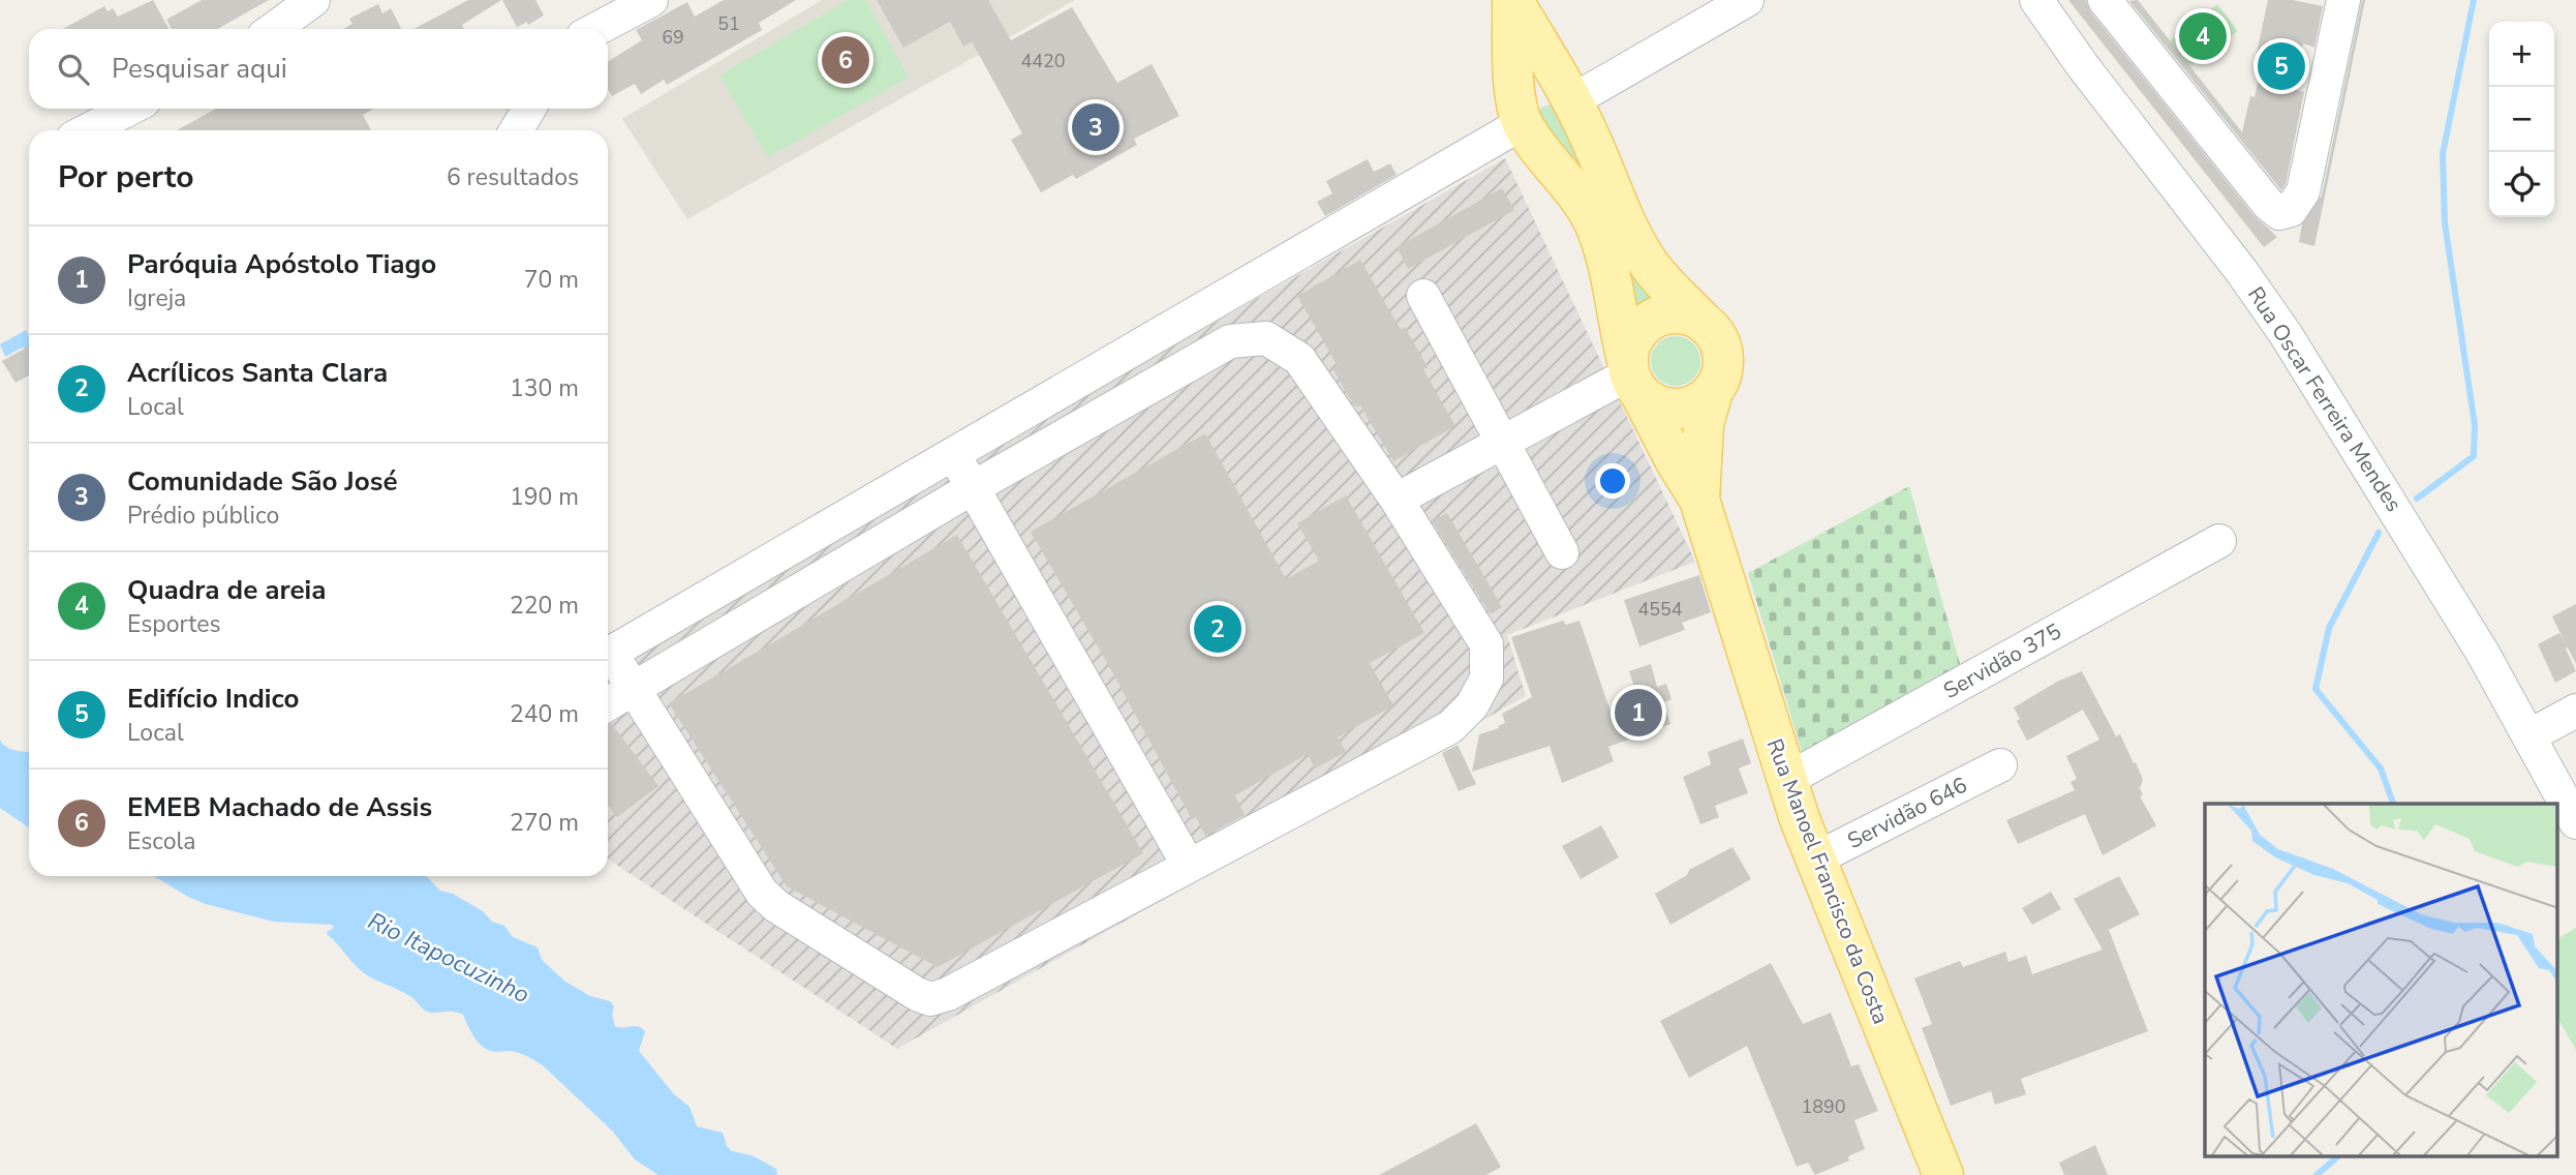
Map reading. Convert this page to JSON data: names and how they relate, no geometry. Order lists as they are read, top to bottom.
{
  "streets": {
    "main road": ["Rua Manoel Francisco da Costa"],
    "street": ["Rua Oscar Ferreira Mendes", "Servidão 375", "Servidão 646"]
  },
  "crossings": [
    ["Servidão 375", "Rua Manoel Francisco da Costa"],
    ["Servidão 646", "Rua Manoel Francisco da Costa"]
  ],
  "water": ["Rio Itapocuzinho"],
  "house_numbers": [
    "51",
    "69",
    "4420",
    "4554",
    "1890"
  ],
  "page": {
    "pins": [
      "4",
      "6",
      "5",
      "3",
      "2",
      "1"
    ],
    "map_buttons": ["+", "−"],
    "search": "Pesquisar aqui",
    "heading": ["Por perto", "6 resultados"],
    "list": [
      {
        "mark": "1",
        "name": "Paróquia Apóstolo Tiago",
        "note": "Igreja",
        "value": "70 m"
      },
      {
        "mark": "2",
        "name": "Acrílicos Santa Clara",
        "note": "Local",
        "value": "130 m"
      },
      {
        "mark": "3",
        "name": "Comunidade São José",
        "note": "Prédio público",
        "value": "190 m"
      },
      {
        "mark": "4",
        "name": "Quadra de areia",
        "note": "Esportes",
        "value": "220 m"
      },
      {
        "mark": "5",
        "name": "Edifício Indico",
        "note": "Local",
        "value": "240 m"
      },
      {
        "mark": "6",
        "name": "EMEB Machado de Assis",
        "note": "Escola",
        "value": "270 m"
      }
    ]
  }
}
